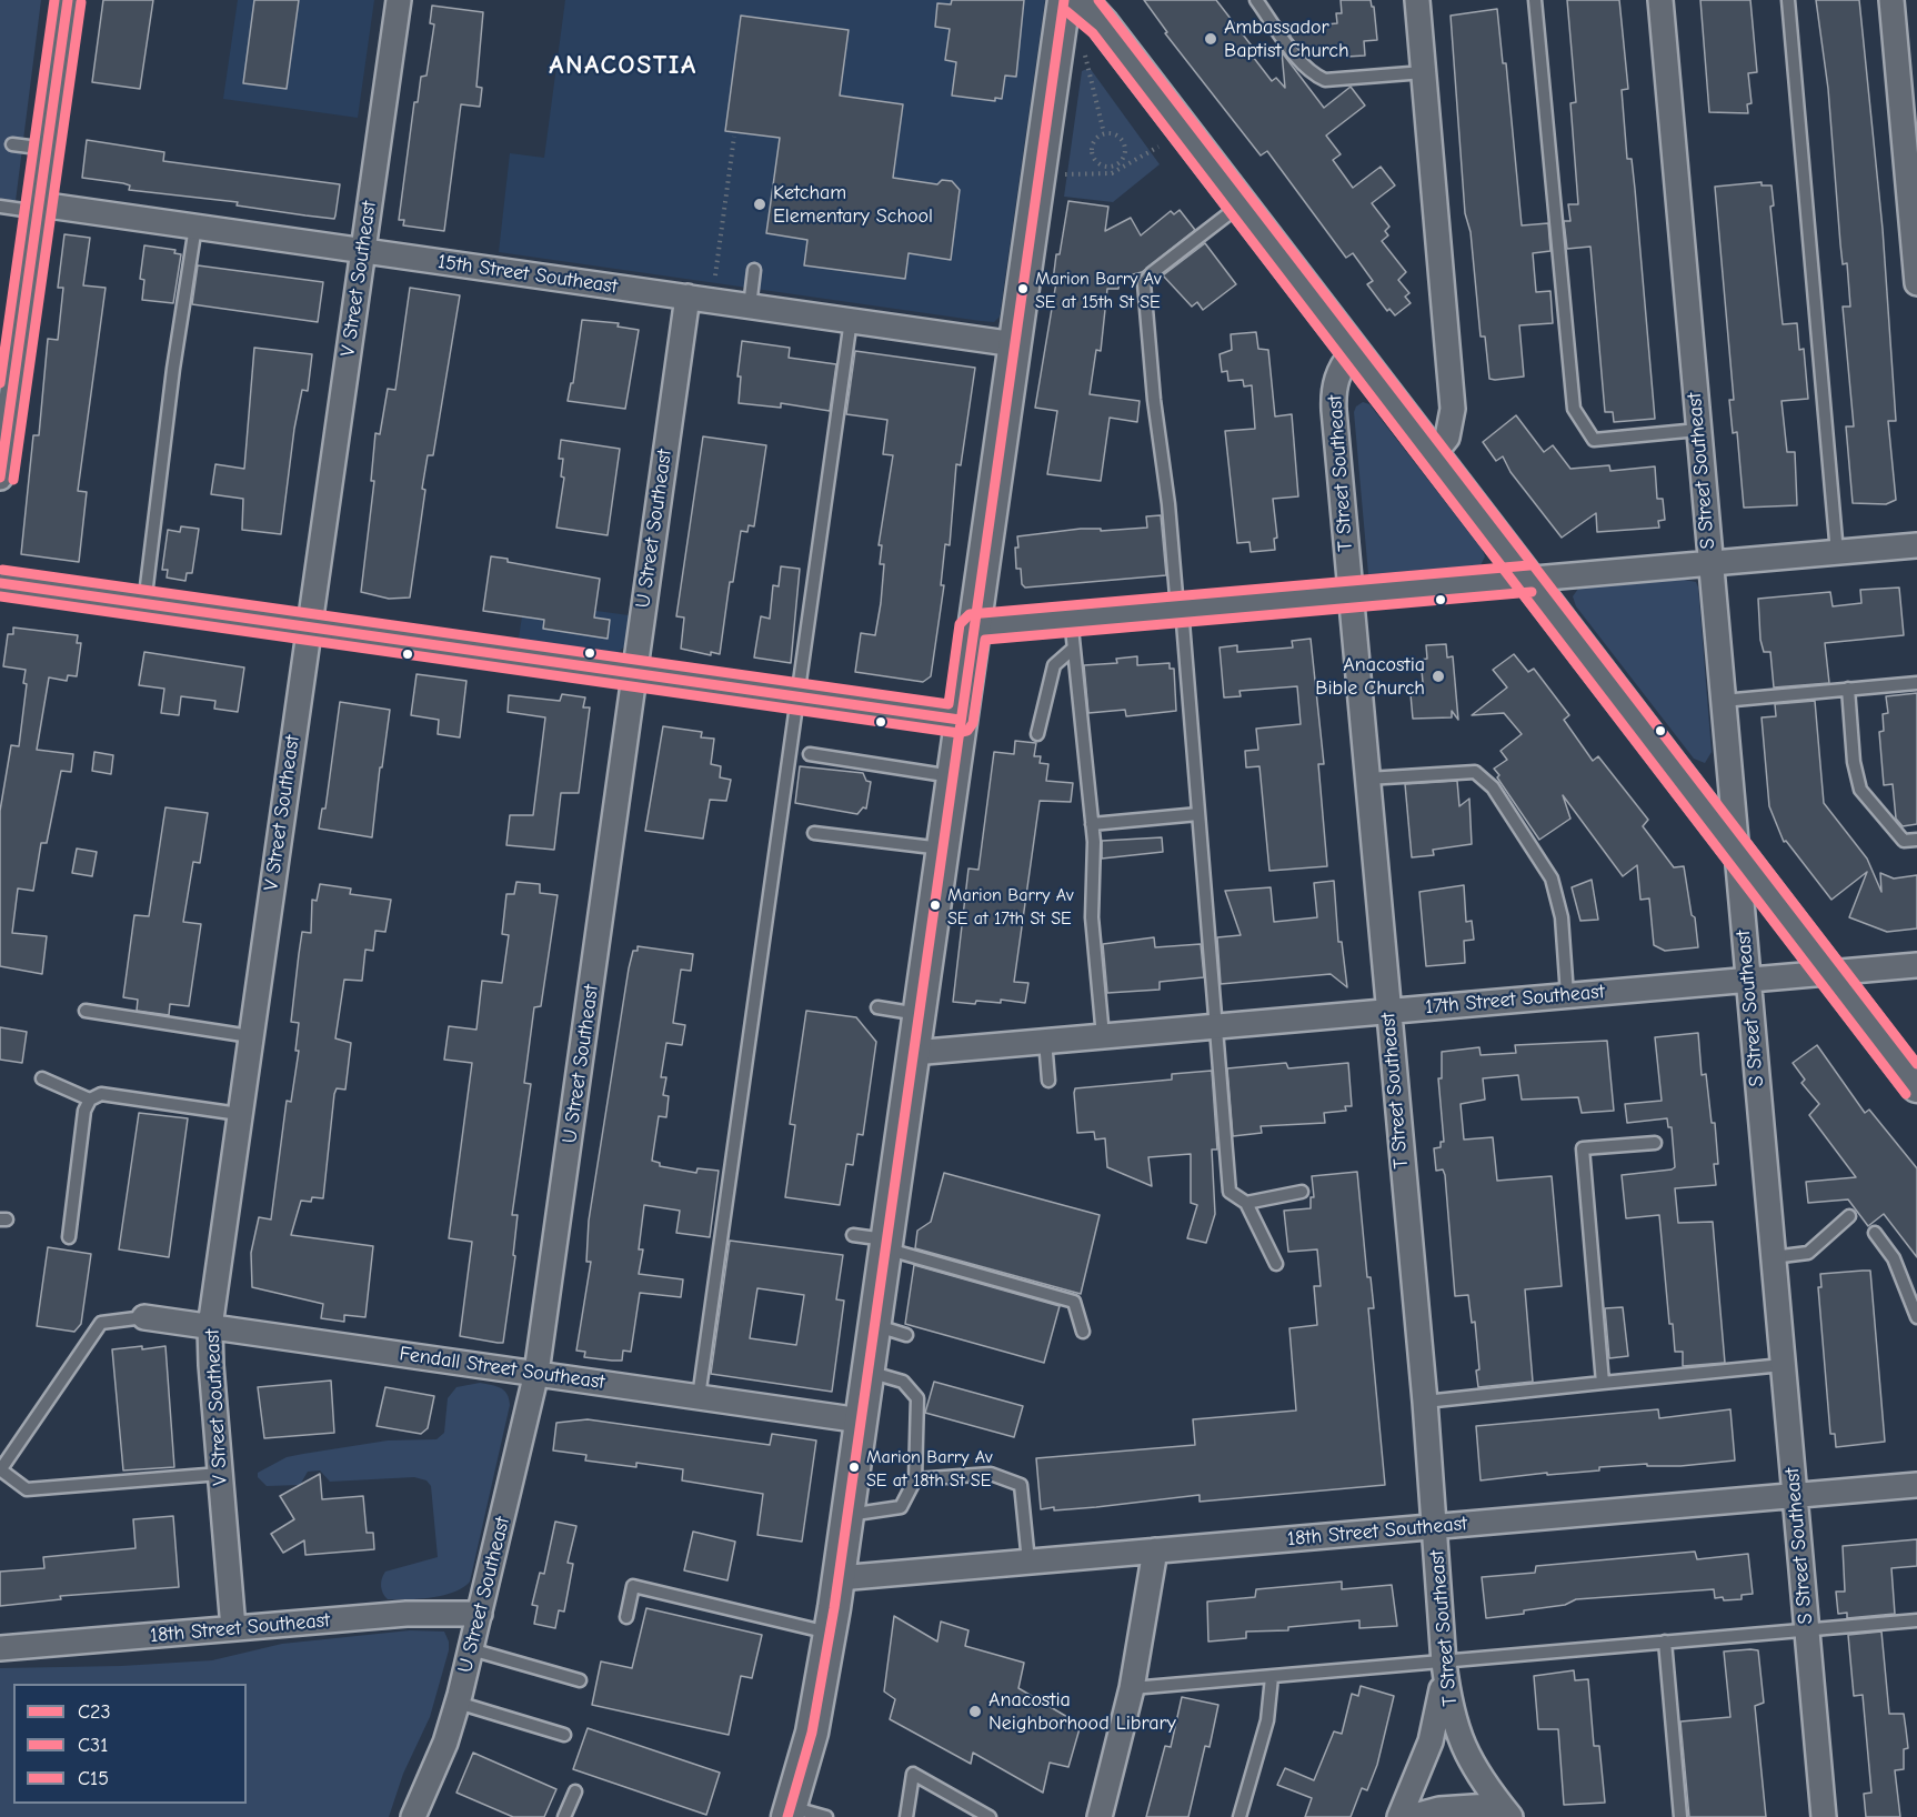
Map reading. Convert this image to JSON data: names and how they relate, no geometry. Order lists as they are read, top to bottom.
{
  "streets": {
    "street": [
      "15th Street Southeast",
      "V Street Southeast",
      "S Street Southeast",
      "T Street Southeast",
      "U Street Southeast",
      "17th Street Southeast",
      "Fendall Street Southeast",
      "18th Street Southeast"
    ]
  },
  "crossings": [
    ["15th Street Southeast", "V Street Southeast"],
    ["15th Street Southeast", "U Street Southeast"],
    ["V Street Southeast", "Fendall Street Southeast"],
    ["V Street Southeast", "18th Street Southeast"],
    ["S Street Southeast", "17th Street Southeast"],
    ["S Street Southeast", "18th Street Southeast"],
    ["T Street Southeast", "17th Street Southeast"],
    ["T Street Southeast", "18th Street Southeast"],
    ["U Street Southeast", "Fendall Street Southeast"],
    ["U Street Southeast", "18th Street Southeast"]
  ],
  "districts": ["ANACOSTIA"],
  "places": [
    "Ambassador Baptist Church",
    "Ketcham Elementary School",
    "Marion Barry Av SE at 15th St SE",
    "Anacostia Bible Church",
    "Marion Barry Av SE at 17th St SE",
    "Marion Barry Av SE at 18th St SE",
    "Anacostia Neighborhood Library"
  ],
  "lines": ["transit line C23", "transit line C15", "transit line C31"],
  "legend": ["C23", "C31", "C15"]
}
